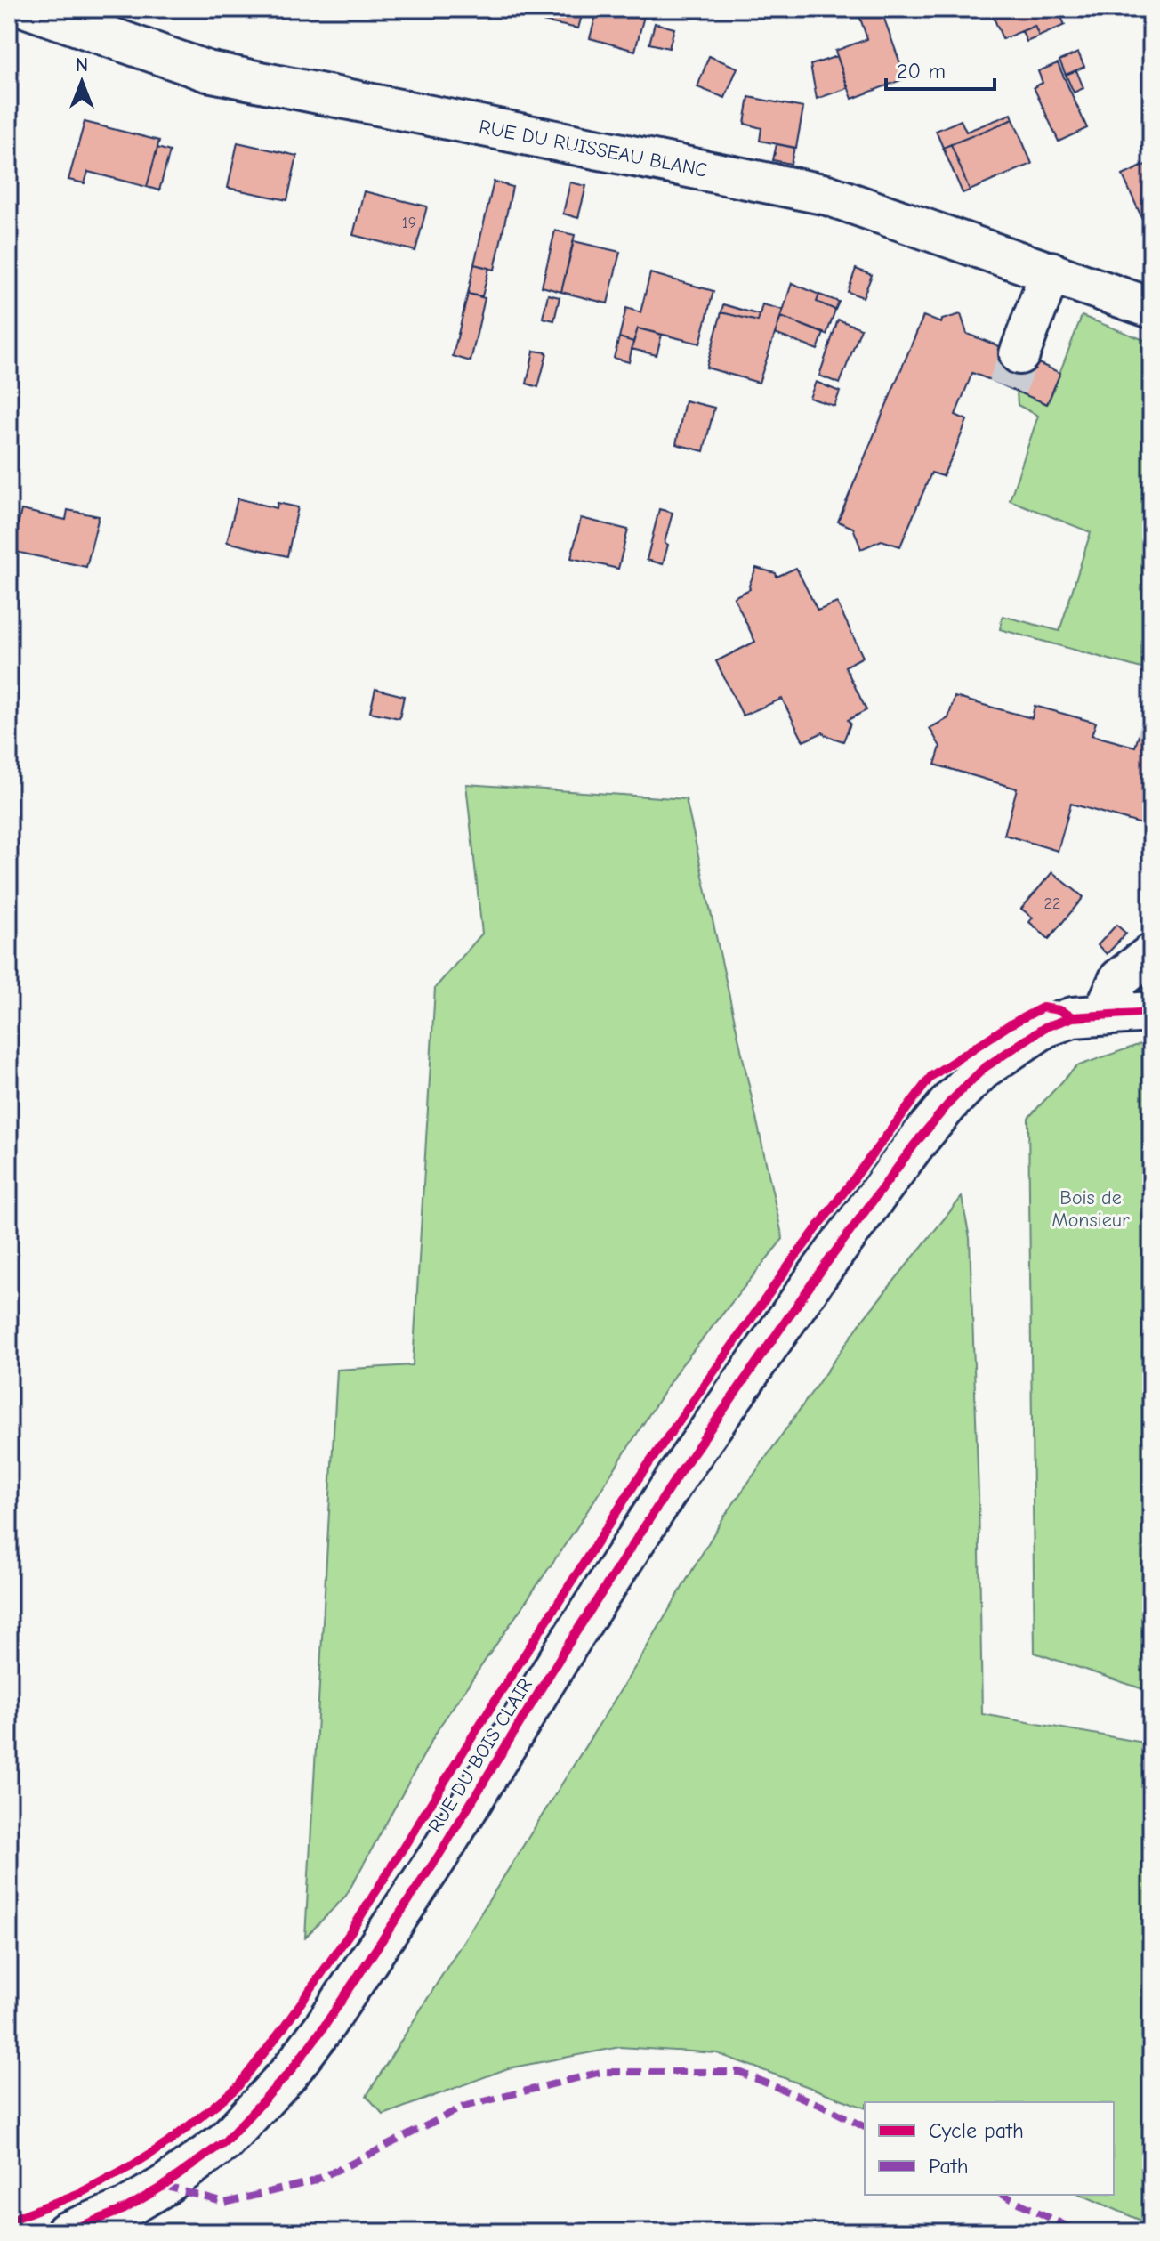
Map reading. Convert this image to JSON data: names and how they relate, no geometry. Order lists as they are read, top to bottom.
{
  "streets": {
    "street": ["RUE DU RUISSEAU BLANC", "RUE DU BOIS CLAIR"]
  },
  "parks": ["Bois de Monsieur"],
  "house_numbers": ["19", "22"],
  "legend": ["Cycle path", "Path"],
  "scale_bar": "20 m",
  "north": "top"
}
